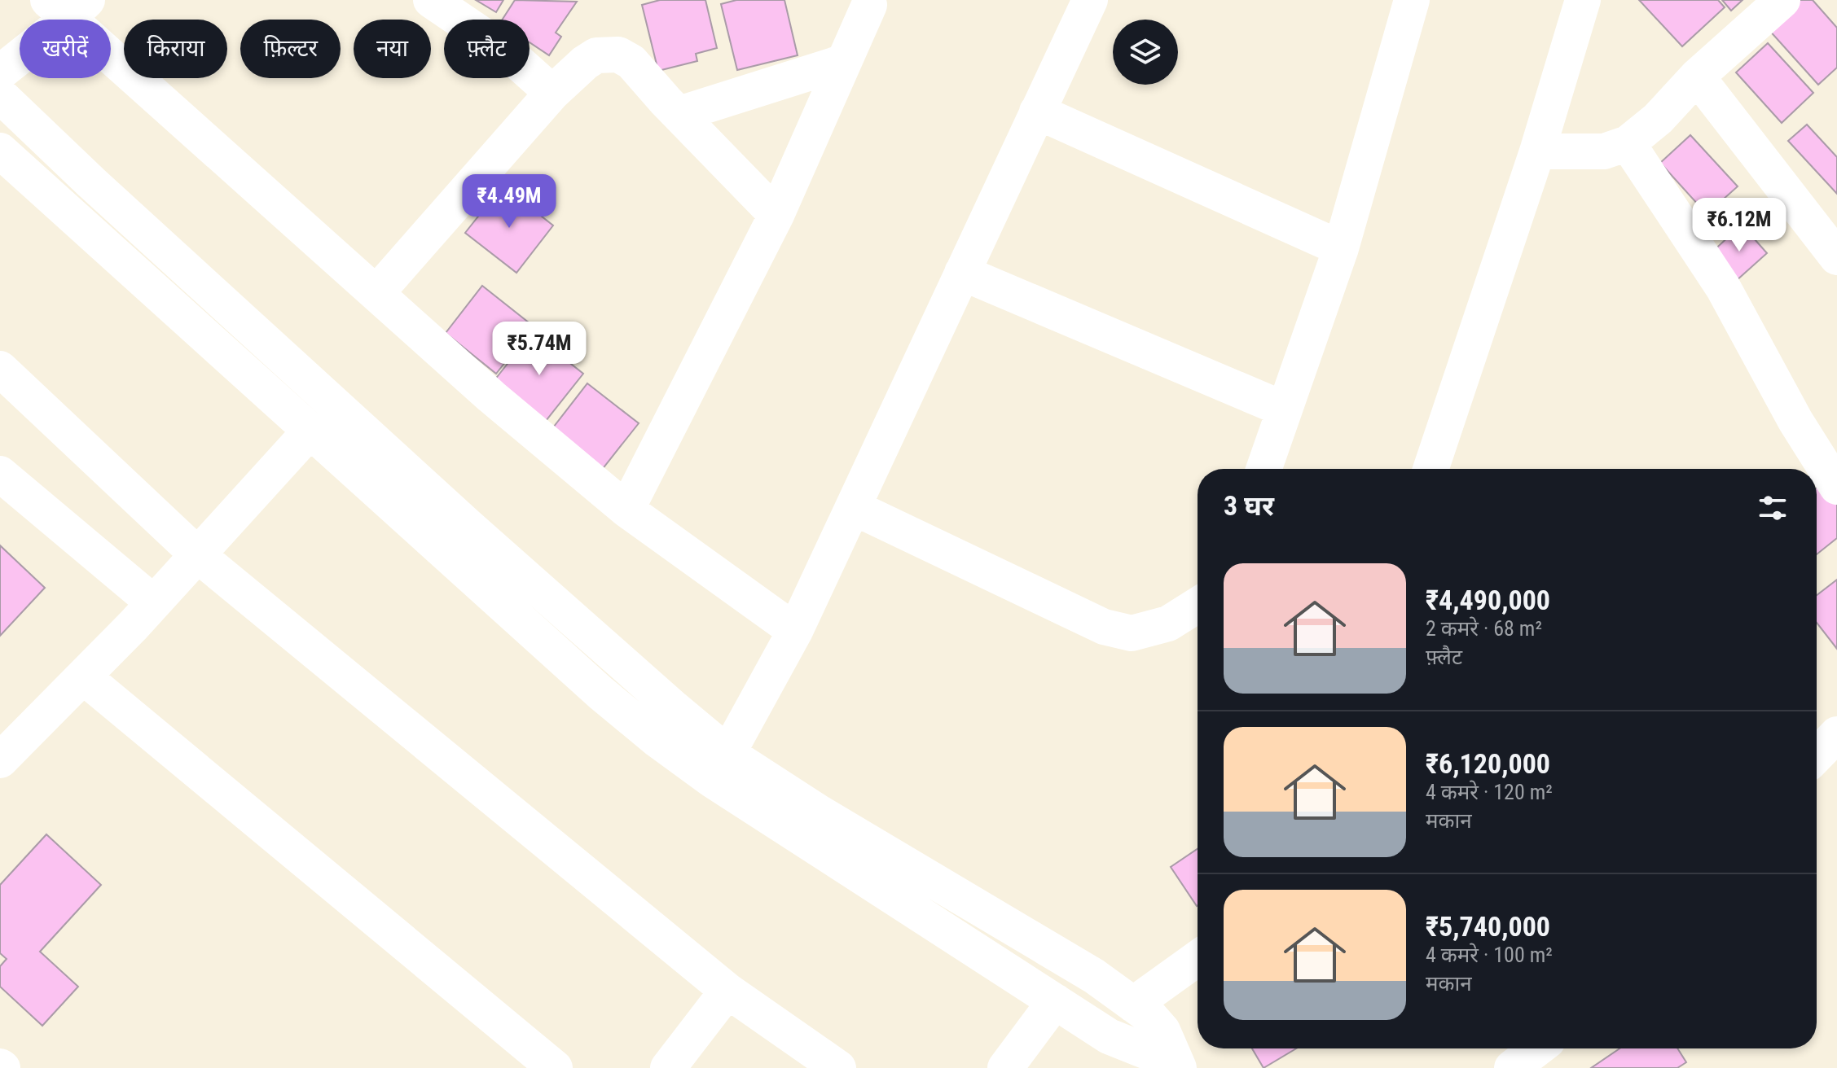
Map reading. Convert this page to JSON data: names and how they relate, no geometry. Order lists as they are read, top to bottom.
{
  "page": {
    "chip": [
      "खरीदें",
      "किराया",
      "फ़िल्टर",
      "नया",
      "फ़्लैट"
    ],
    "price": ["₹4.49M", "₹6.12M", "₹5.74M"],
    "heading": "3 घर",
    "list": [
      {
        "name": "₹4,490,000",
        "note": "2 कमरे · 68 m² · फ़्लैट"
      },
      {
        "name": "₹6,120,000",
        "note": "4 कमरे · 120 m² · मकान"
      },
      {
        "name": "₹5,740,000",
        "note": "4 कमरे · 100 m² · मकान"
      }
    ]
  }
}
